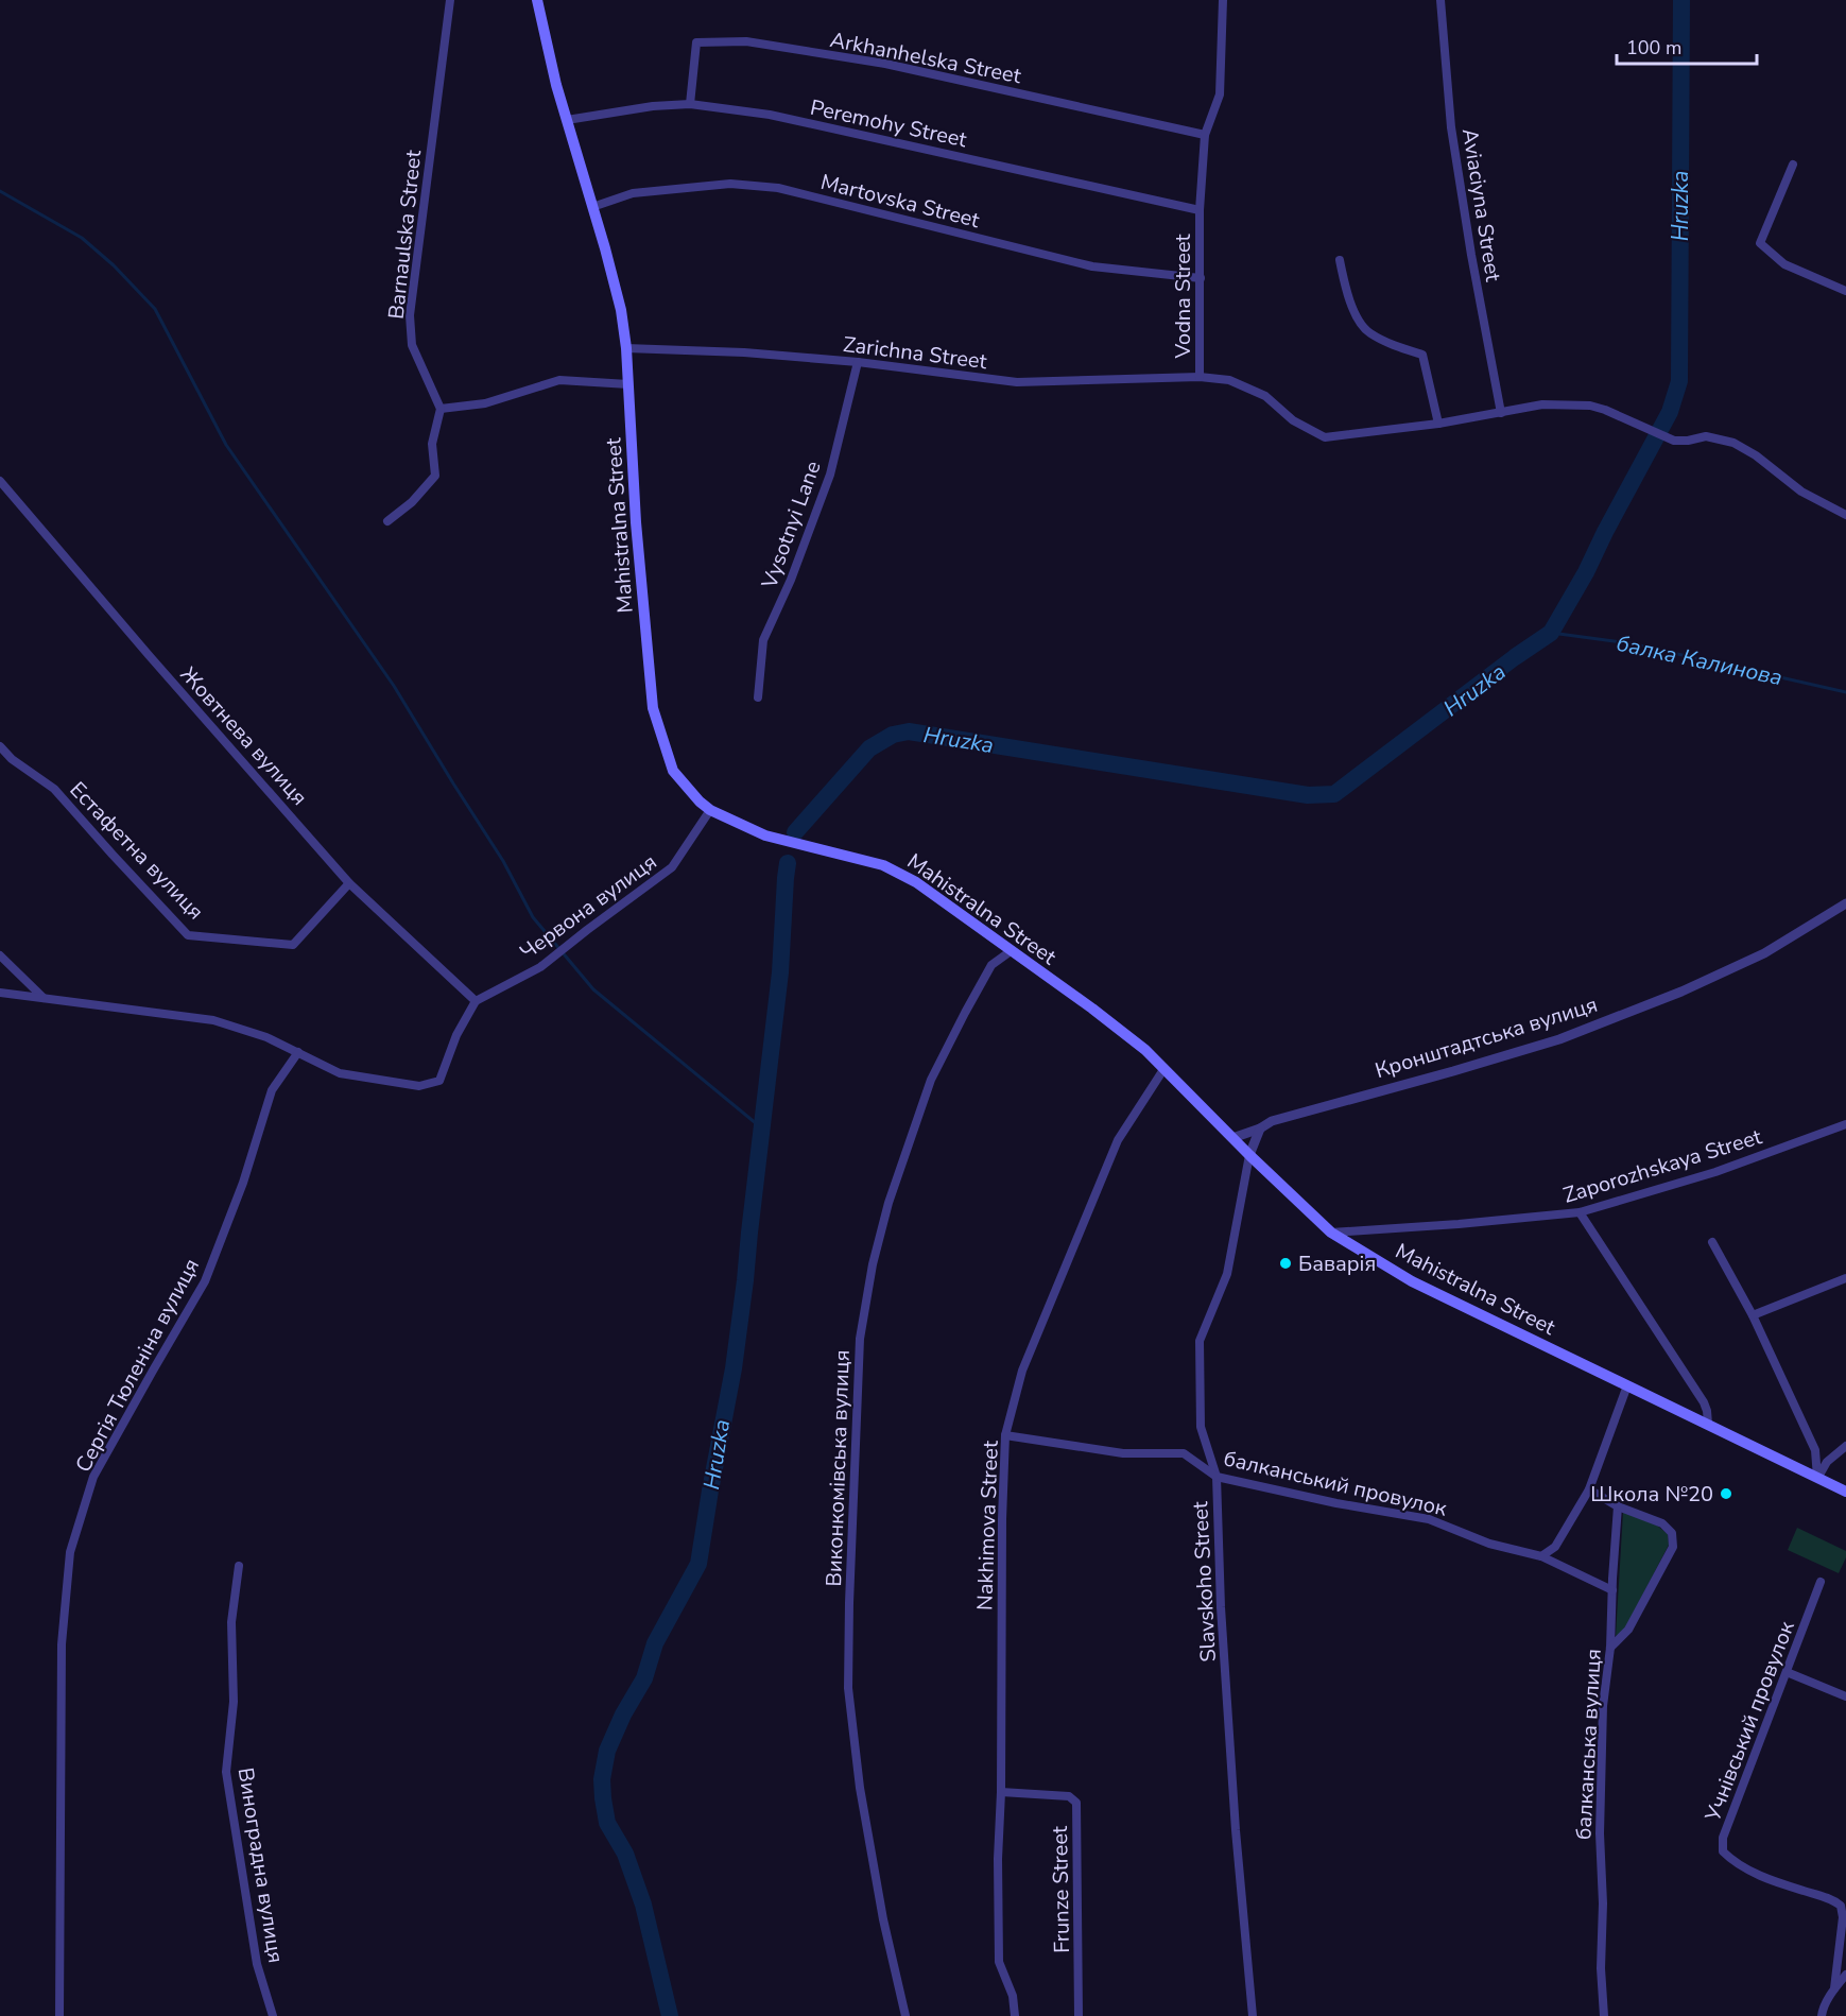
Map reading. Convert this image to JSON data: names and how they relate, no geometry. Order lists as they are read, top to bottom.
{
  "streets": {
    "main road": ["Mahistralna Street"],
    "street": [
      "Arkhanhelska Street",
      "Peremohy Street",
      "Martovska Street",
      "Aviaciyna Street",
      "Barnaulska Street",
      "Vodna Street",
      "Zarichna Street",
      "Vysotnyi Lane",
      "Жовтнева вулиця",
      "Естафетна вулиця",
      "Червона вулиця",
      "Кронштадтська вулиця",
      "Zaporozhskaya Street",
      "Сергія Тюленіна вулиця",
      "Виконкомівська вулиця",
      "балканський провулок",
      "Nakhimova Street",
      "Slavskoho Street",
      "Учнівський провулок",
      "балканська вулиця",
      "Виноградна вулиця",
      "Frunze Street"
    ]
  },
  "crossings": [
    ["Arkhanhelska Street", "Peremohy Street"],
    ["Arkhanhelska Street", "Vodna Street"],
    ["Peremohy Street", "Vodna Street"],
    ["Peremohy Street", "Mahistralna Street"],
    ["Martovska Street", "Vodna Street"],
    ["Martovska Street", "Mahistralna Street"],
    ["Aviaciyna Street", "Vodna Street"],
    ["Vodna Street", "Zarichna Street"],
    ["Zarichna Street", "Vysotnyi Lane"],
    ["Zarichna Street", "Mahistralna Street"],
    ["Mahistralna Street", "Червона вулиця"],
    ["Mahistralna Street", "Кронштадтська вулиця"],
    ["Mahistralna Street", "Zaporozhskaya Street"],
    ["Mahistralna Street", "Виконкомівська вулиця"],
    ["Mahistralna Street", "Nakhimova Street"],
    ["Mahistralna Street", "Slavskoho Street"],
    ["Жовтнева вулиця", "Естафетна вулиця"],
    ["Жовтнева вулиця", "Червона вулиця"],
    ["балканський провулок", "Nakhimova Street"],
    ["балканський провулок", "Slavskoho Street"],
    ["балканський провулок", "балканська вулиця"],
    ["Nakhimova Street", "Frunze Street"]
  ],
  "water": ["Hruzka", "балка Калинова"],
  "places": ["Баварія", "Школа №20"],
  "scale_bar": "100 m"
}
